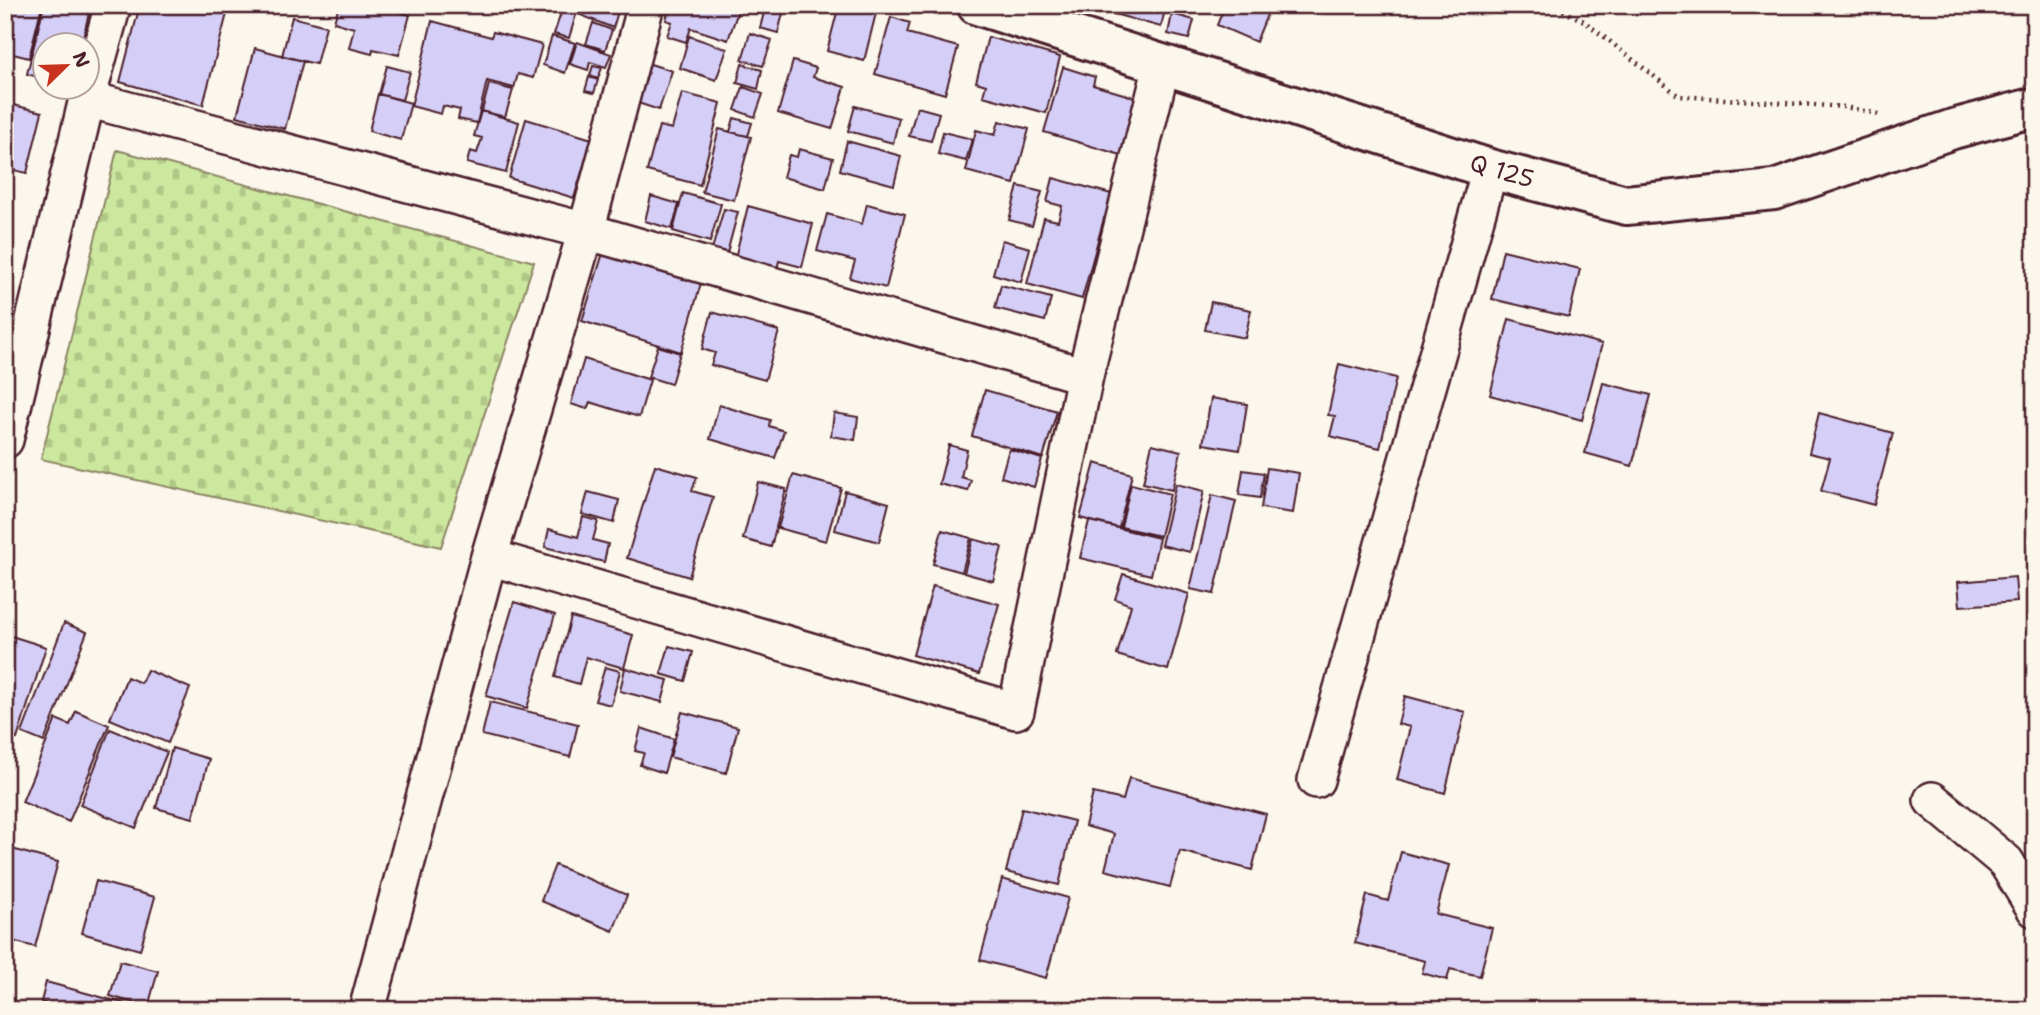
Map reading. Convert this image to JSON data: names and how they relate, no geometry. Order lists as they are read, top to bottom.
{
  "streets": {
    "street": ["Q 125"]
  },
  "north": "top right"
}
